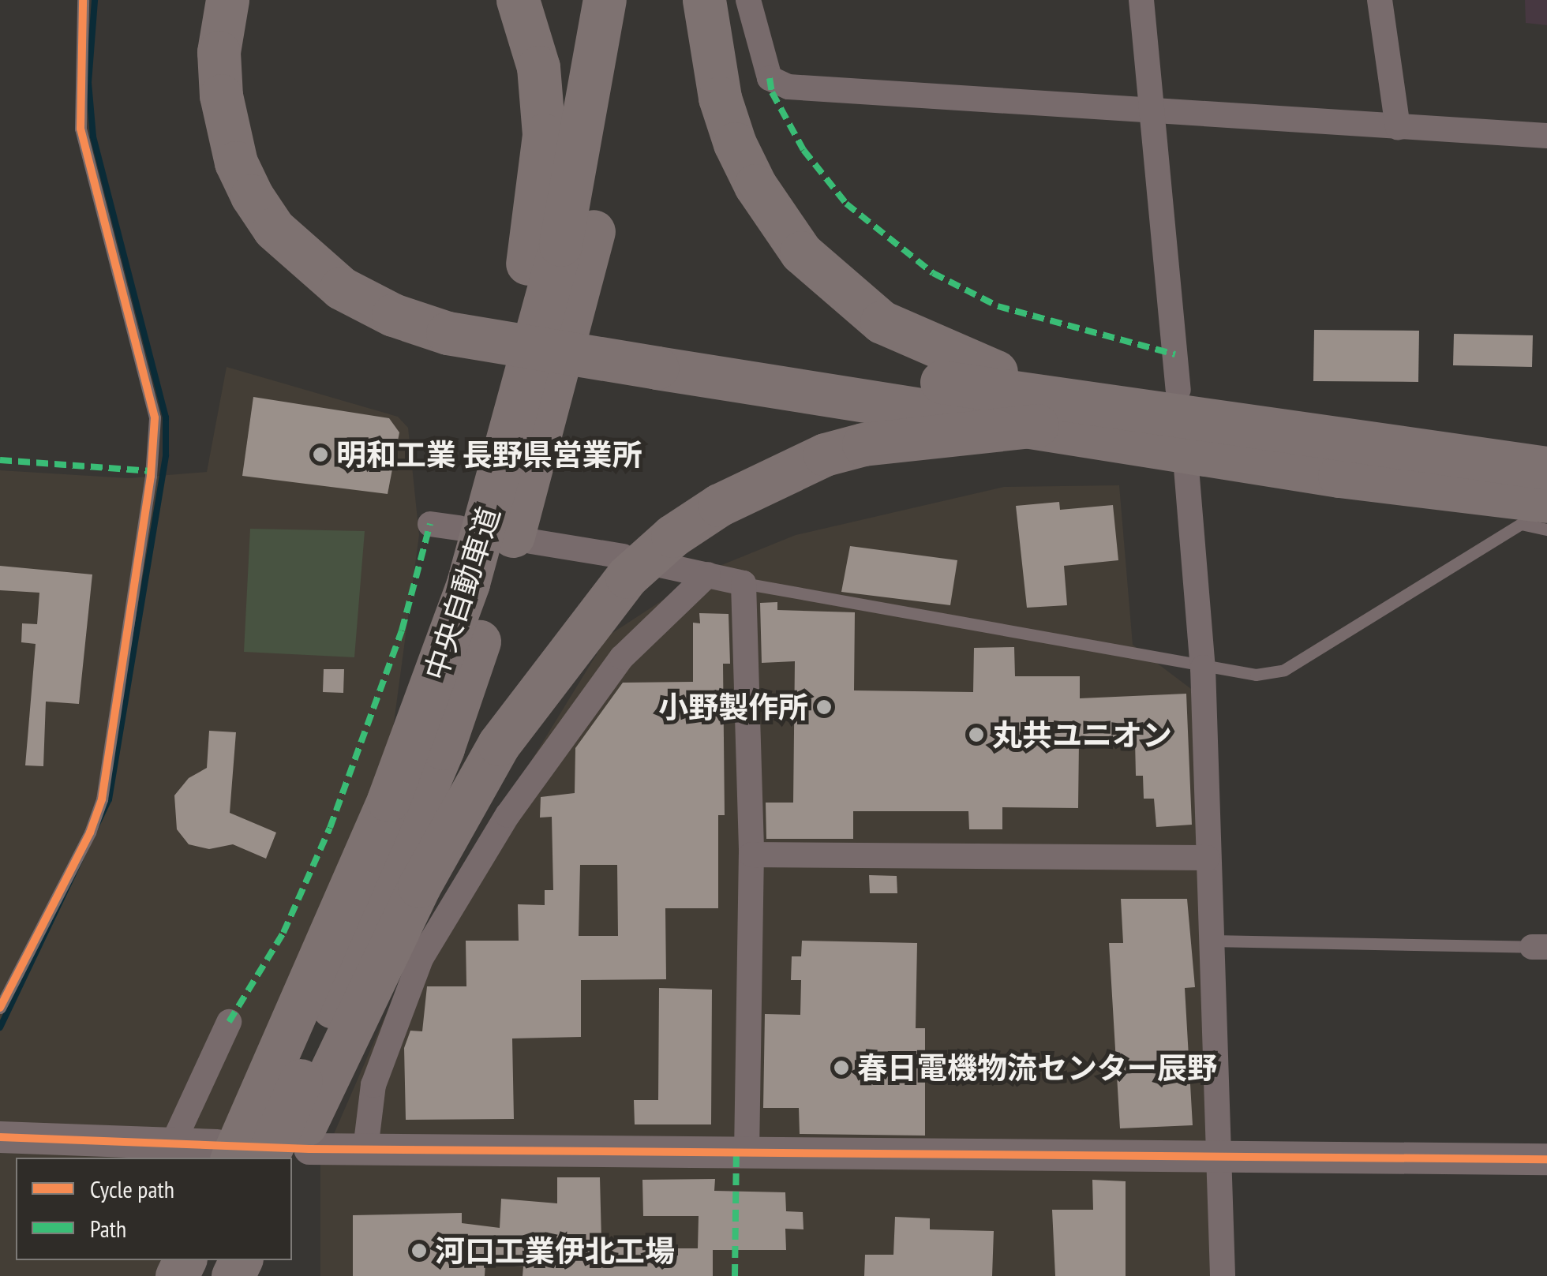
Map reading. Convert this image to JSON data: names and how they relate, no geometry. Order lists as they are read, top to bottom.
{
  "streets": {
    "highway": ["中央自動車道"]
  },
  "places": [
    "明和工業 長野県営業所",
    "小野製作所",
    "丸共ユニオン",
    "春日電機物流センター辰野",
    "河口工業伊北工場"
  ],
  "legend": ["Cycle path", "Path"]
}
